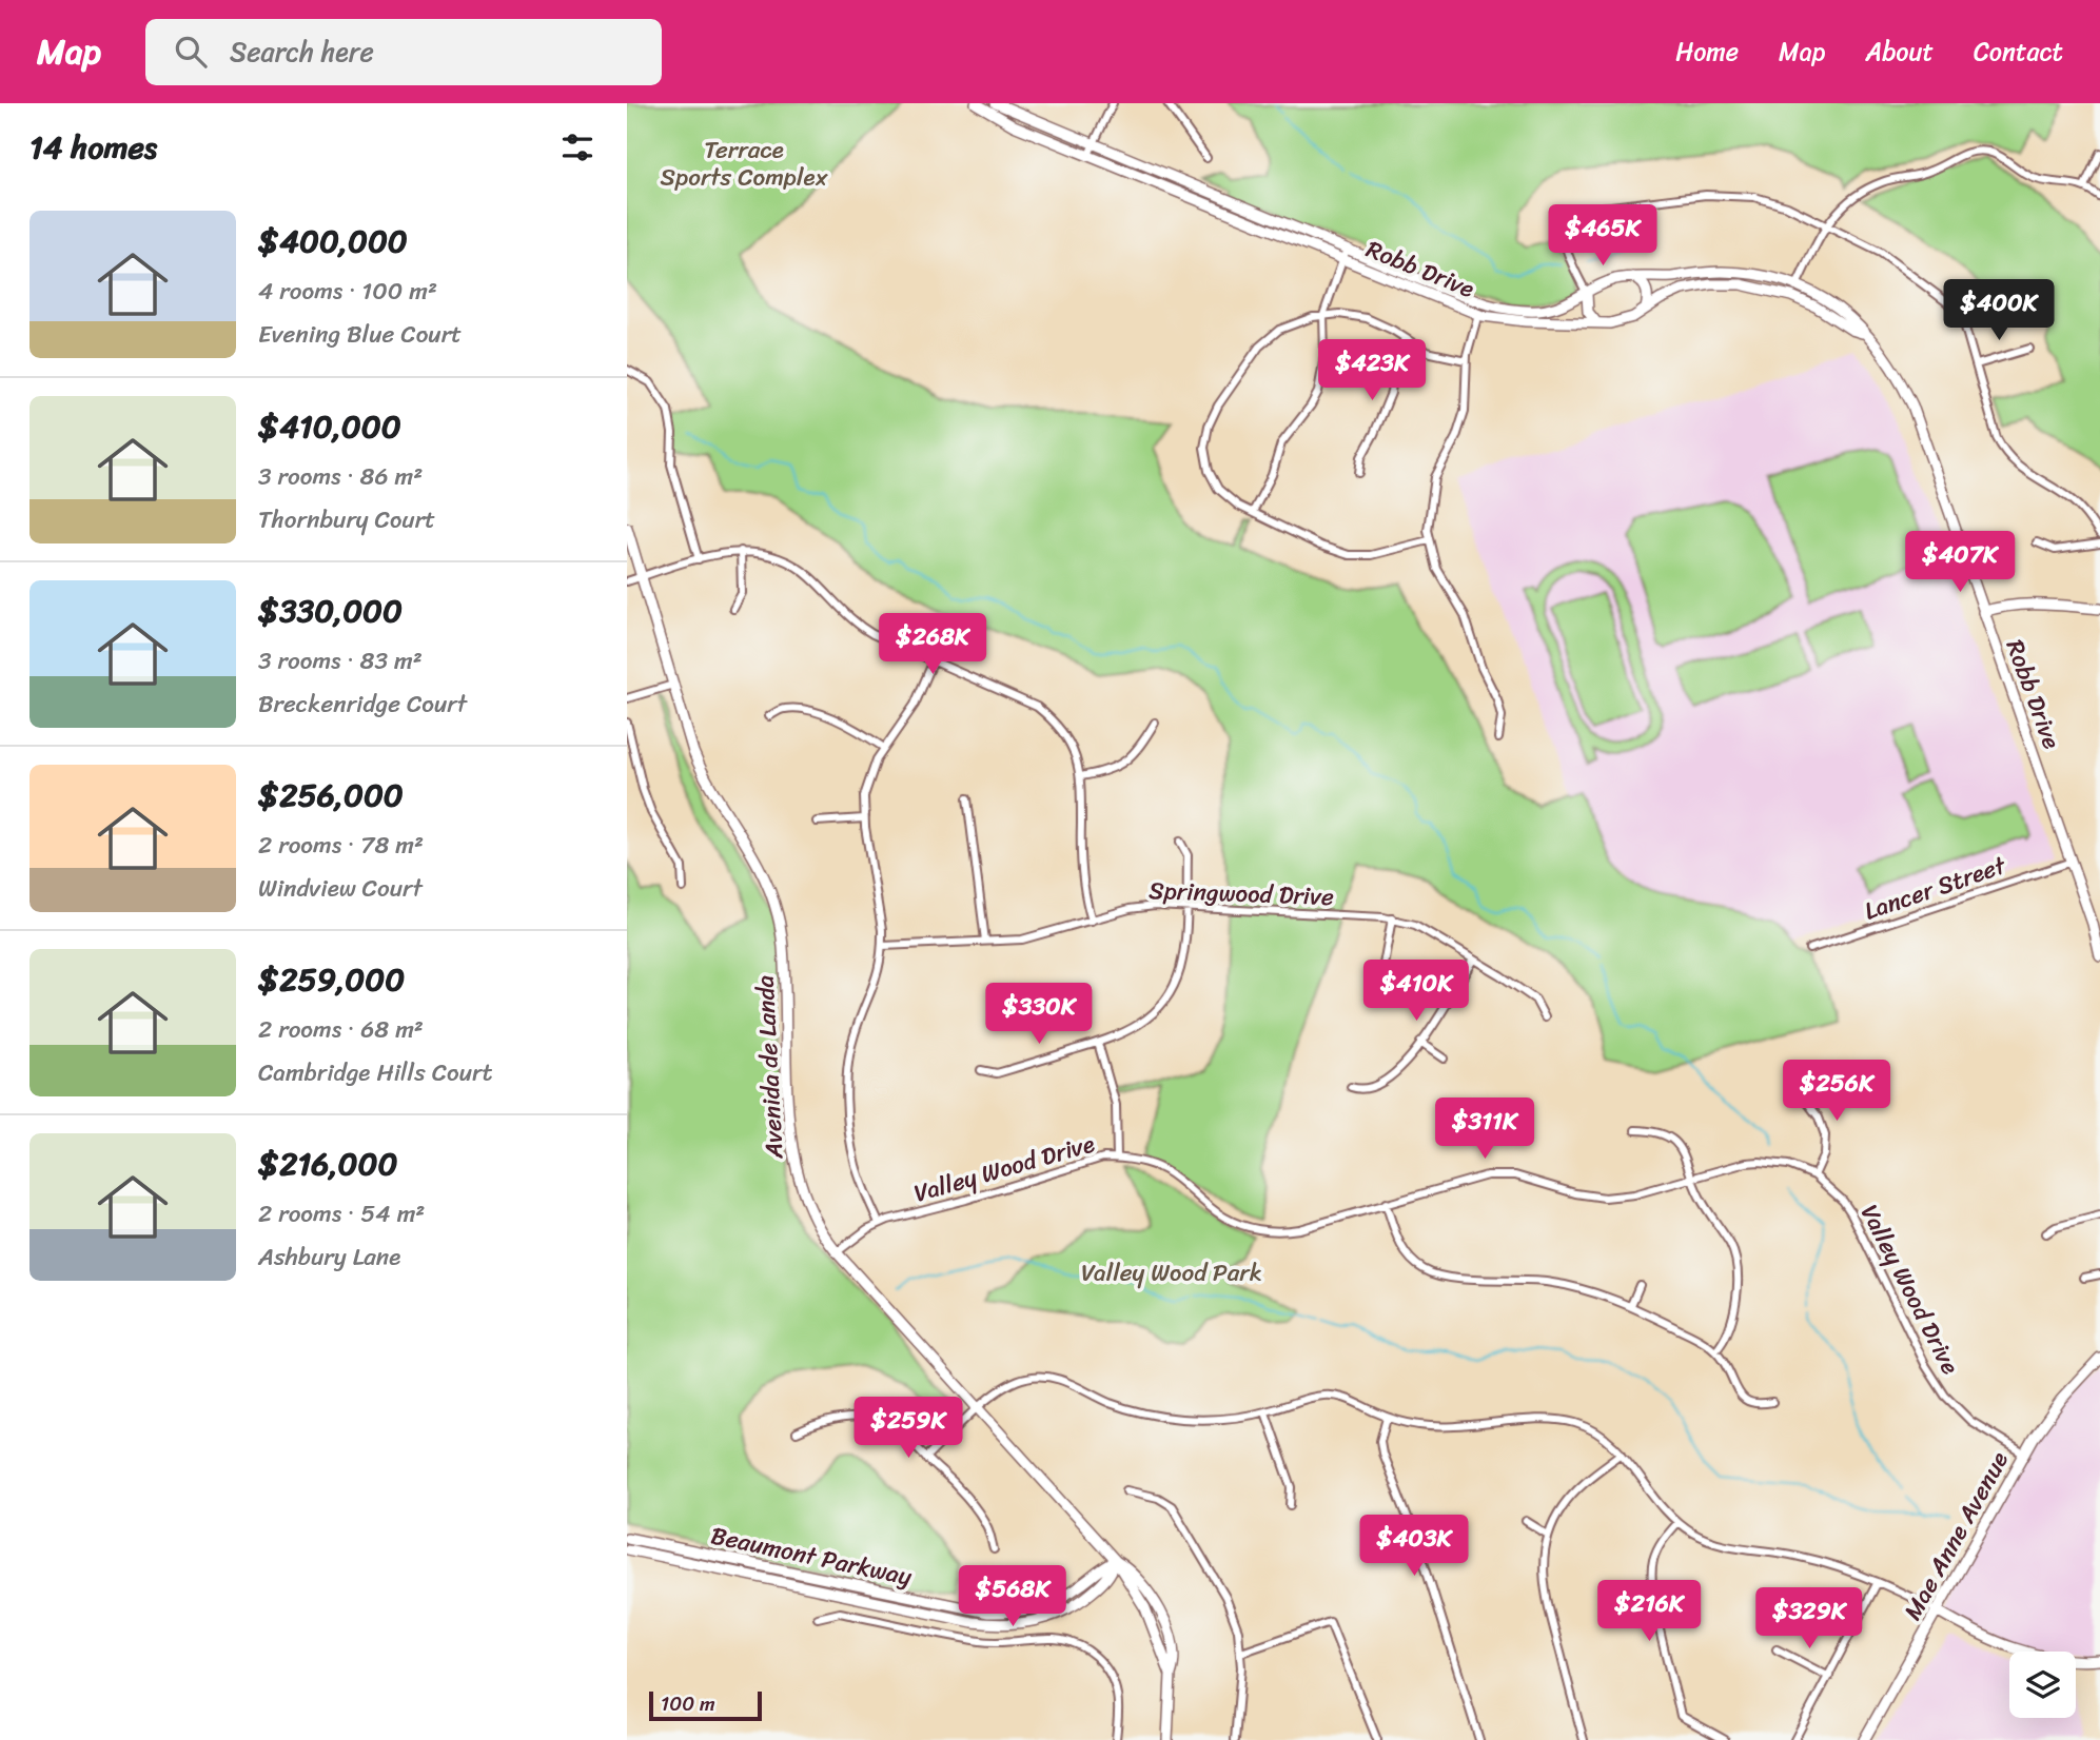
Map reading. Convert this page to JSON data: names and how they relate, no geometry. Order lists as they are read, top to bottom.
{
  "streets": {
    "street": [
      "Robb Drive",
      "Lancer Street",
      "Springwood Drive",
      "Avenida de Landa",
      "Valley Wood Drive",
      "Mae Anne Avenue",
      "Beaumont Parkway"
    ]
  },
  "crossings": [
    ["Robb Drive", "Lancer Street"],
    ["Avenida de Landa", "Valley Wood Drive"],
    ["Avenida de Landa", "Beaumont Parkway"],
    ["Valley Wood Drive", "Mae Anne Avenue"]
  ],
  "parks": ["Terrace Sports Complex", "Valley Wood Park"],
  "scale_bar": "100 m",
  "page": {
    "header": "Map",
    "search": "Search here",
    "nav": [
      "Home",
      "Map",
      "About",
      "Contact"
    ],
    "heading": "14 homes",
    "list": [
      {
        "name": "$400,000",
        "note": "4 rooms · 100 m² · Evening Blue Court"
      },
      {
        "name": "$410,000",
        "note": "3 rooms · 86 m² · Thornbury Court"
      },
      {
        "name": "$330,000",
        "note": "3 rooms · 83 m² · Breckenridge Court"
      },
      {
        "name": "$256,000",
        "note": "2 rooms · 78 m² · Windview Court"
      },
      {
        "name": "$259,000",
        "note": "2 rooms · 68 m² · Cambridge Hills Court"
      },
      {
        "name": "$216,000",
        "note": "2 rooms · 54 m² · Ashbury Lane"
      }
    ],
    "price": [
      "$465K",
      "$400K",
      "$423K",
      "$407K",
      "$268K",
      "$410K",
      "$330K",
      "$256K",
      "$311K",
      "$259K",
      "$403K",
      "$568K",
      "$216K",
      "$329K"
    ],
    "scale": "100 m"
  }
}
